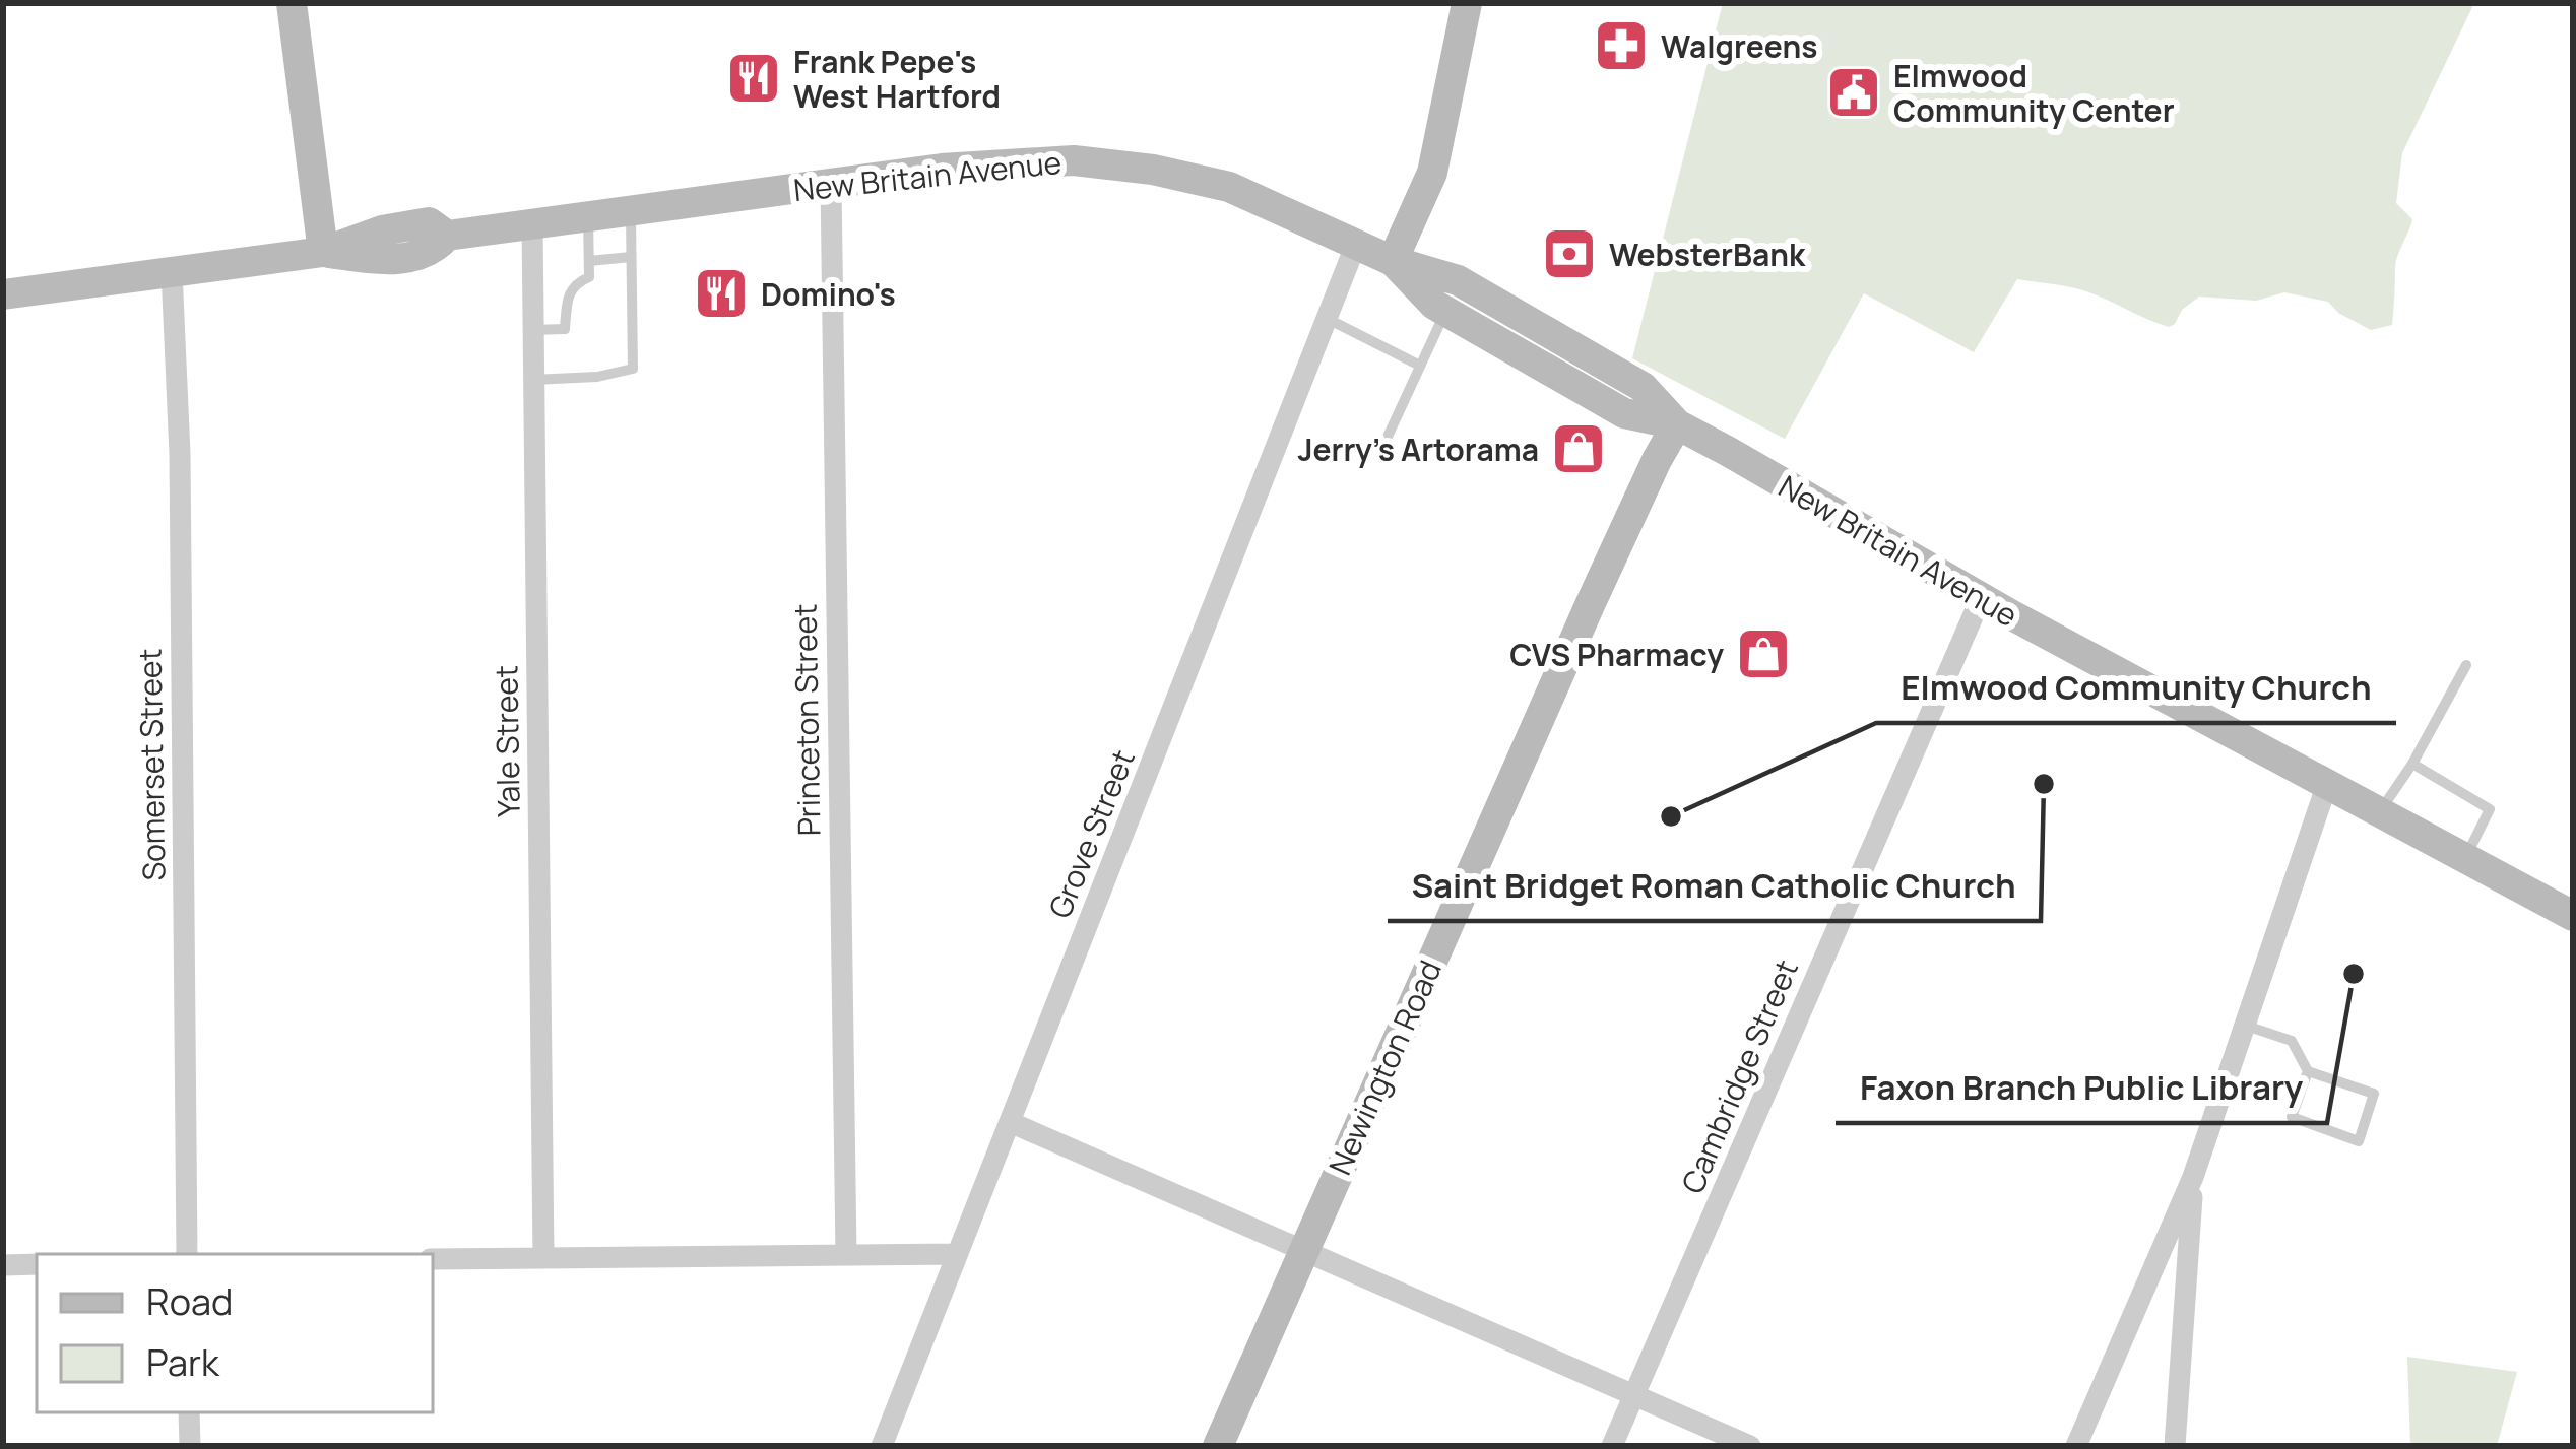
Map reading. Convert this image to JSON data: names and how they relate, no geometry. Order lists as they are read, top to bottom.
{
  "streets": {
    "main road": ["New Britain Avenue", "Newington Road"],
    "street": [
      "Princeton Street",
      "Yale Street",
      "Somerset Street",
      "Grove Street",
      "Cambridge Street"
    ]
  },
  "crossings": [
    ["New Britain Avenue", "Princeton Street"],
    ["New Britain Avenue", "Yale Street"],
    ["New Britain Avenue", "Somerset Street"],
    ["New Britain Avenue", "Grove Street"],
    ["New Britain Avenue", "Newington Road"],
    ["New Britain Avenue", "Cambridge Street"]
  ],
  "places": {
    "pharmacy": ["Walgreens"],
    "restaurant": ["Frank Pepe's West Hartford", "Domino's"],
    "public building": ["Elmwood Community Center"],
    "bank": ["WebsterBank"],
    "shop": ["Jerry's Artorama", "CVS Pharmacy"],
    "other": ["Saint Bridget Roman Catholic Church", "Elmwood Community Church", "Faxon Branch Public Library"]
  },
  "legend": ["Road", "Park"]
}
